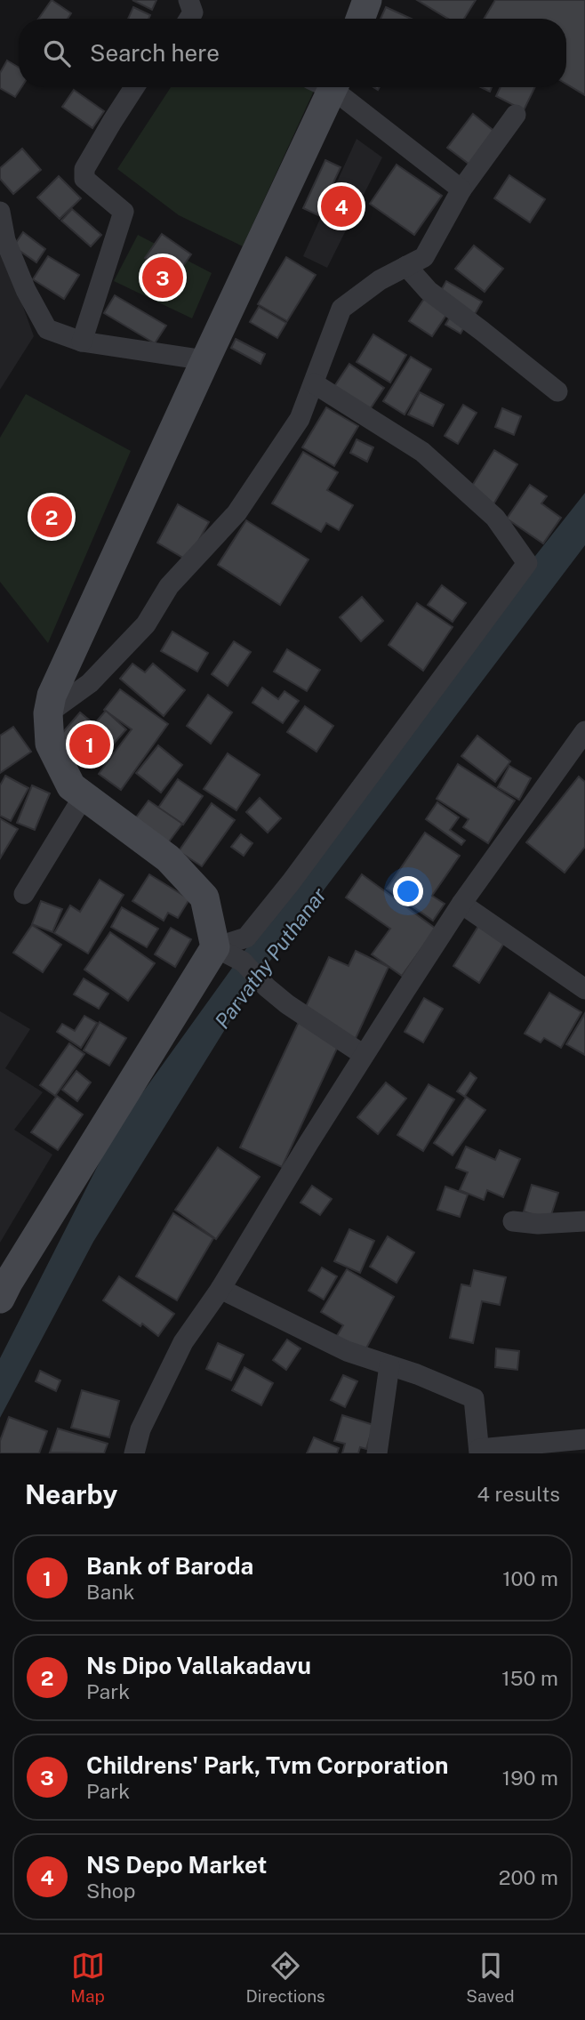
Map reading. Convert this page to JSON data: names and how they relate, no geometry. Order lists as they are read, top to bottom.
{
  "water": ["Parvathy Puthanar"],
  "page": {
    "search": "Search here",
    "pins": [
      "4",
      "3",
      "2",
      "1"
    ],
    "heading": ["Nearby", "4 results"],
    "list": [
      {
        "mark": "1",
        "name": "Bank of Baroda",
        "note": "Bank",
        "value": "100 m"
      },
      {
        "mark": "2",
        "name": "Ns Dipo Vallakadavu",
        "note": "Park",
        "value": "150 m"
      },
      {
        "mark": "3",
        "name": "Childrens' Park, Tvm Corporation",
        "note": "Park",
        "value": "190 m"
      },
      {
        "mark": "4",
        "name": "NS Depo Market",
        "note": "Shop",
        "value": "200 m"
      }
    ],
    "nav": ["Map", "Directions", "Saved"]
  }
}
